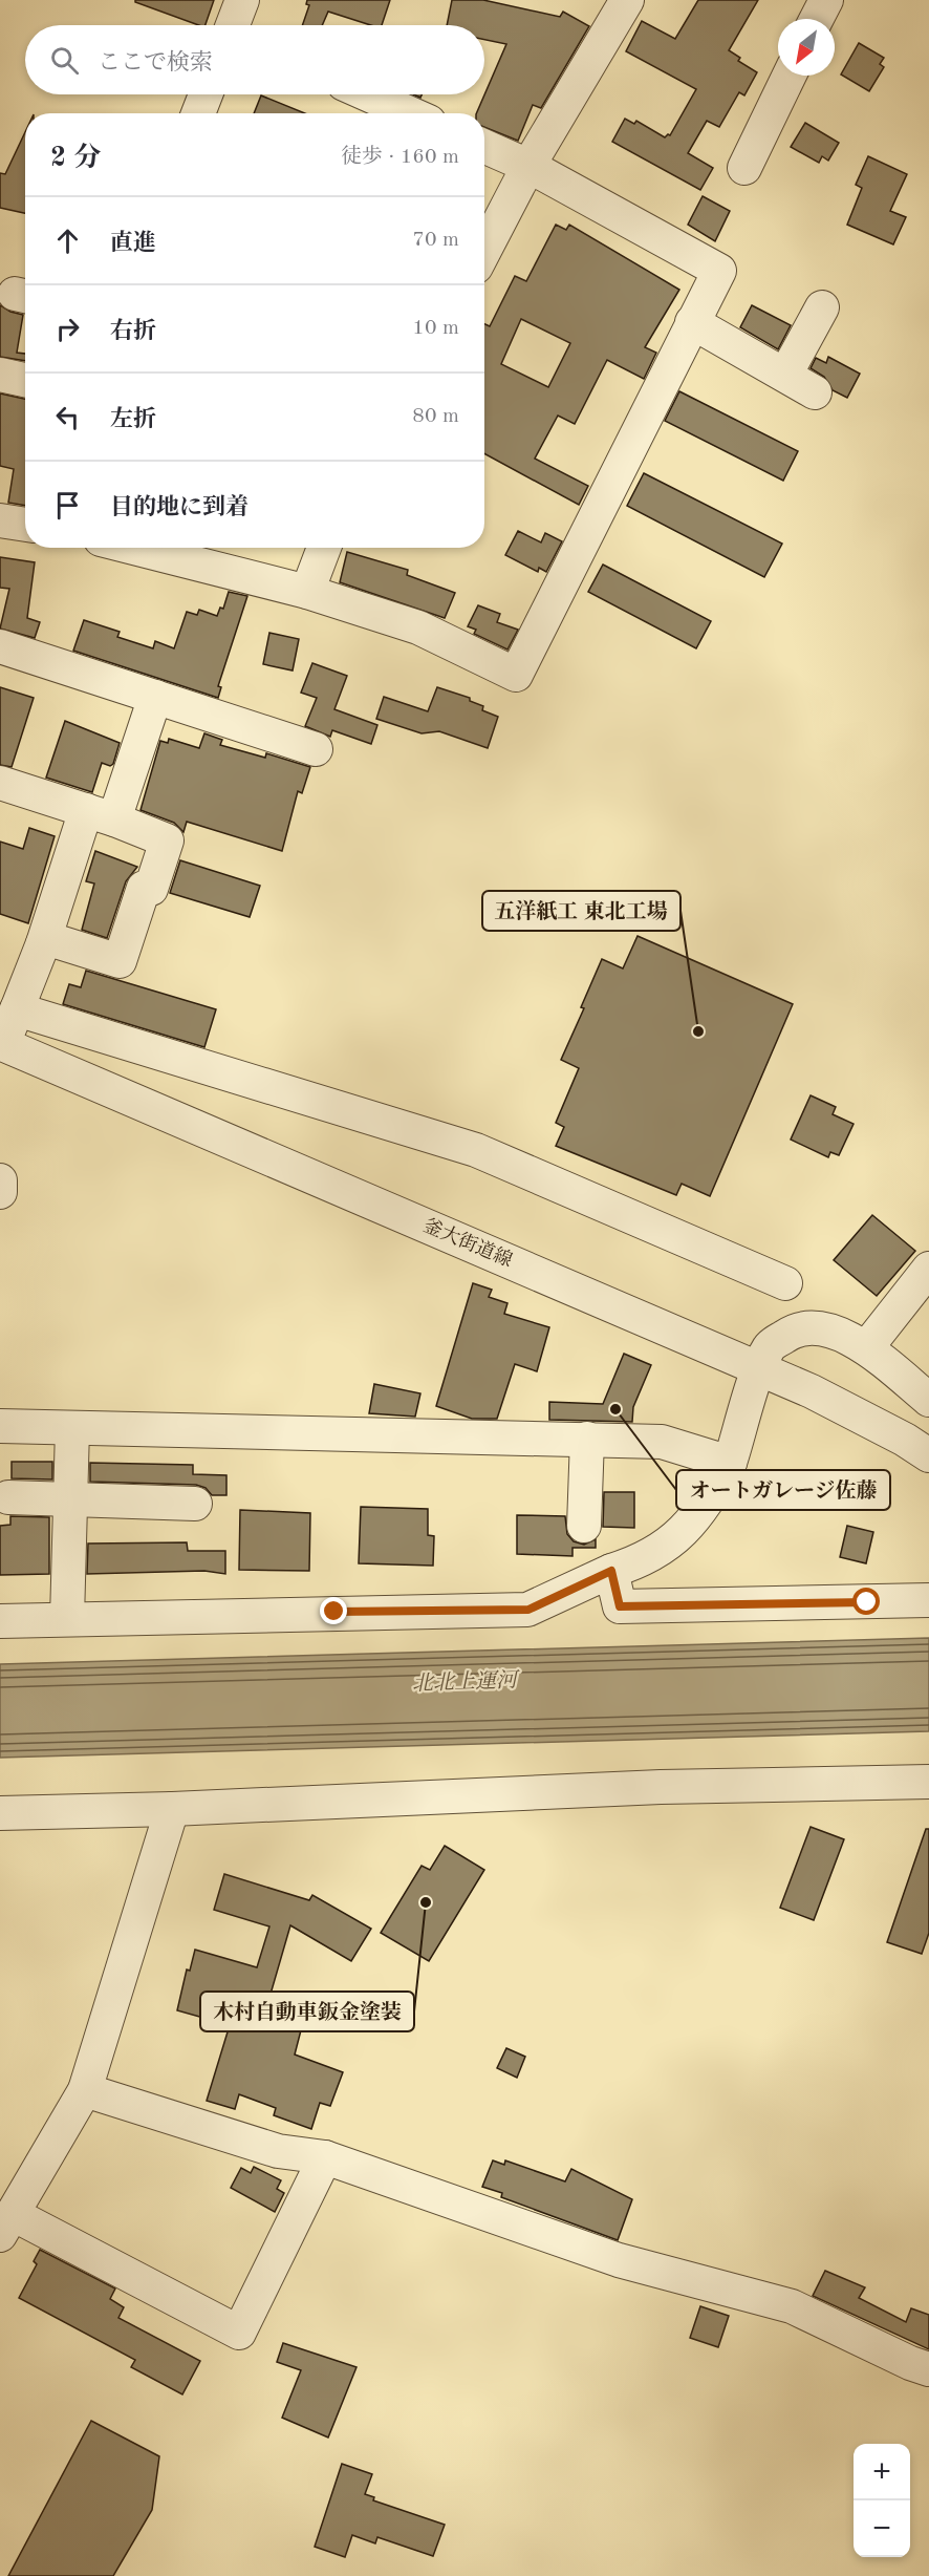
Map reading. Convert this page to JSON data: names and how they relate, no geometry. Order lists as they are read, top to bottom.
{
  "streets": {
    "street": ["釜大街道線"]
  },
  "water": ["北北上運河"],
  "places": ["五洋紙工 東北工場", "オートガレージ佐藤", "木村自動車鈑金塗装"],
  "north": "bottom left",
  "page": {
    "search": "ここで検索",
    "heading": ["2 分", "徒歩 · 160 m"],
    "list": [
      ["直進", "70 m"],
      ["右折", "10 m"],
      ["左折", "80 m"],
      "目的地に到着"
    ],
    "map_buttons": ["+", "−"]
  }
}
